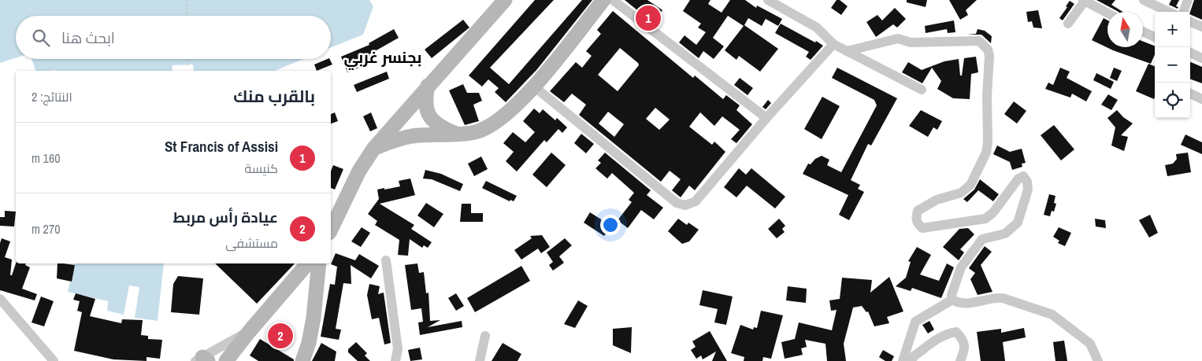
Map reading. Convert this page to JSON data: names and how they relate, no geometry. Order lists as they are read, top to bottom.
{
  "districts": ["بجنسر غربي"],
  "north": "top",
  "page": {
    "pins": ["1", "2"],
    "map_buttons": ["+", "−"],
    "search": "ابحث هنا",
    "heading": ["بالقرب منك", "النتائج: 2"],
    "list": [
      {
        "mark": "1",
        "name": "St Francis of Assisi",
        "note": "كنيسة",
        "value": "160 m"
      },
      {
        "mark": "2",
        "name": "عيادة رأس مربط",
        "note": "مستشفى",
        "value": "270 m"
      }
    ]
  }
}
